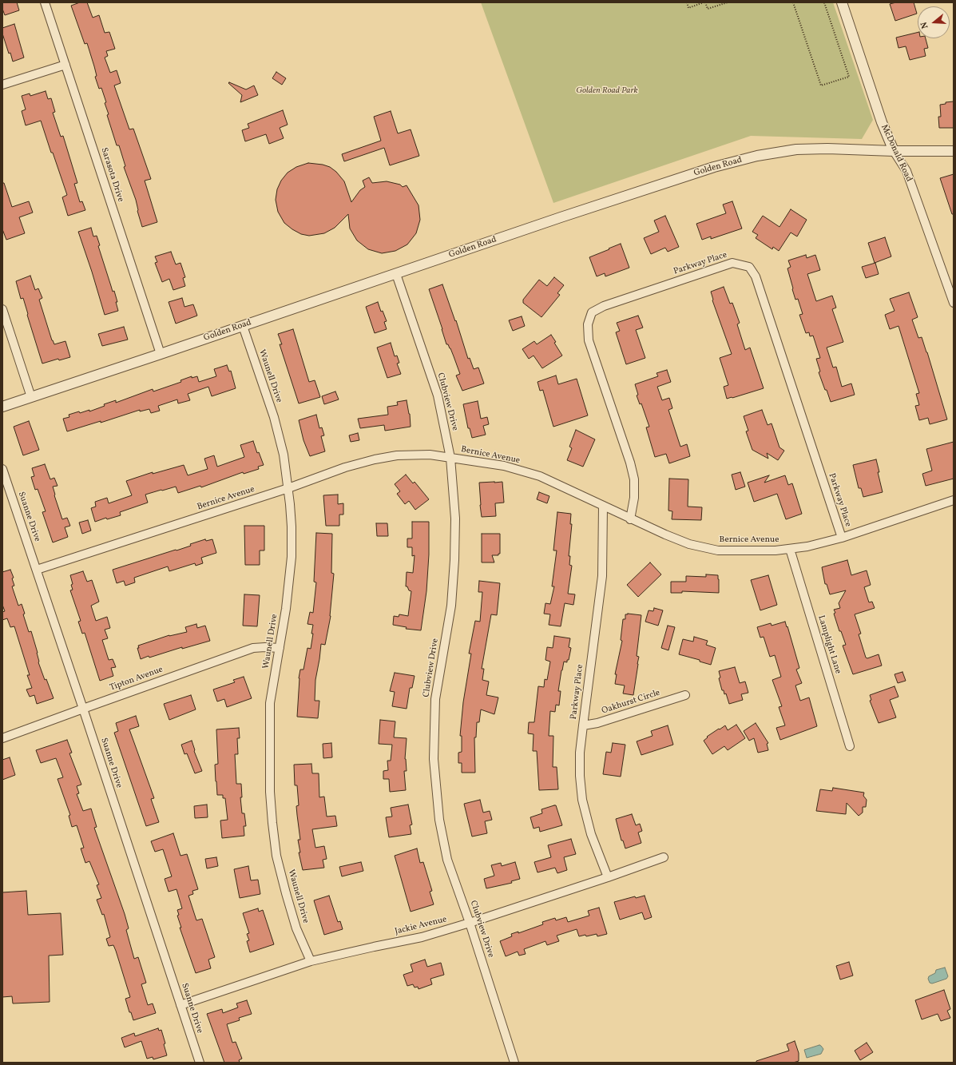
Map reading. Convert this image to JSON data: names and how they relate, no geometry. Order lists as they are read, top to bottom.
{
  "streets": {
    "street": [
      "McDonald Road",
      "Golden Road",
      "Sarasota Drive",
      "Parkway Place",
      "Waunell Drive",
      "Clubview Drive",
      "Bernice Avenue",
      "Suanne Drive",
      "Lamplight Lane",
      "Tipton Avenue",
      "Oakhurst Circle",
      "Jackie Avenue"
    ]
  },
  "crossings": [
    ["McDonald Road", "Golden Road"],
    ["Golden Road", "Sarasota Drive"],
    ["Golden Road", "Waunell Drive"],
    ["Golden Road", "Clubview Drive"],
    ["Parkway Place", "Bernice Avenue"],
    ["Parkway Place", "Oakhurst Circle"],
    ["Parkway Place", "Jackie Avenue"],
    ["Waunell Drive", "Bernice Avenue"],
    ["Waunell Drive", "Tipton Avenue"],
    ["Waunell Drive", "Jackie Avenue"],
    ["Clubview Drive", "Bernice Avenue"],
    ["Clubview Drive", "Jackie Avenue"],
    ["Bernice Avenue", "Suanne Drive"],
    ["Bernice Avenue", "Lamplight Lane"],
    ["Suanne Drive", "Tipton Avenue"],
    ["Suanne Drive", "Jackie Avenue"]
  ],
  "parks": ["Golden Road Park"],
  "north": "left"
}
